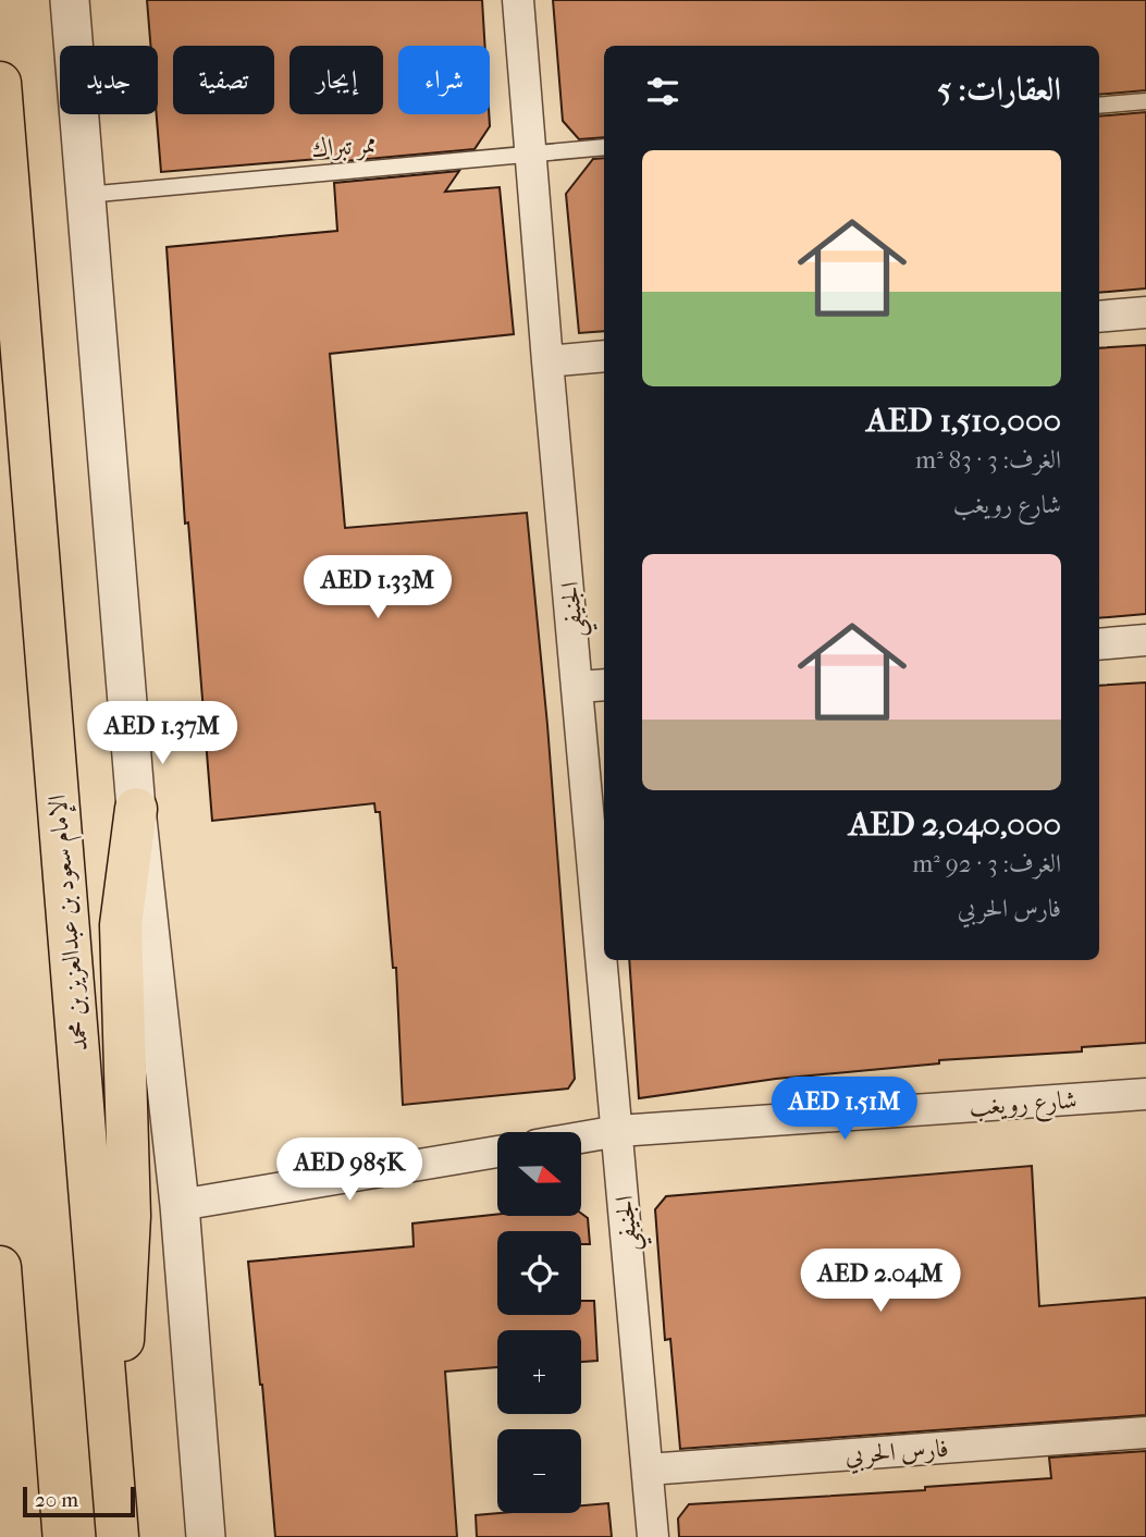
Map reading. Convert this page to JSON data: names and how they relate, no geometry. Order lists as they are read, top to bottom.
{
  "streets": {
    "main road": ["الإمام سعود بن عبدالعزيز بن محمد"],
    "street": ["الجنيفي", "شارع رويغب", "فارس الحربي"],
    "lane": ["ممر تبراك"]
  },
  "crossings": [
    ["ممر تبراك", "الجنيفي"],
    ["الجنيفي", "شارع رويغب"],
    ["الجنيفي", "فارس الحربي"]
  ],
  "scale_bar": "20 m",
  "north": "right",
  "page": {
    "chip": [
      "شراء",
      "إيجار",
      "تصفية",
      "جديد"
    ],
    "heading": "العقارات: 5",
    "list": [
      {
        "name": "AED 1,510,000",
        "note": "الغرف: 3 · 83 m² · شارع رويغب"
      },
      {
        "name": "AED 2,040,000",
        "note": "الغرف: 3 · 92 m² · فارس الحربي"
      }
    ],
    "price": [
      "AED 1.33M",
      "AED 1.37M",
      "AED 1.51M",
      "AED 985K",
      "AED 2.04M"
    ],
    "map_buttons": ["+", "−"],
    "scale": "20 m"
  }
}
